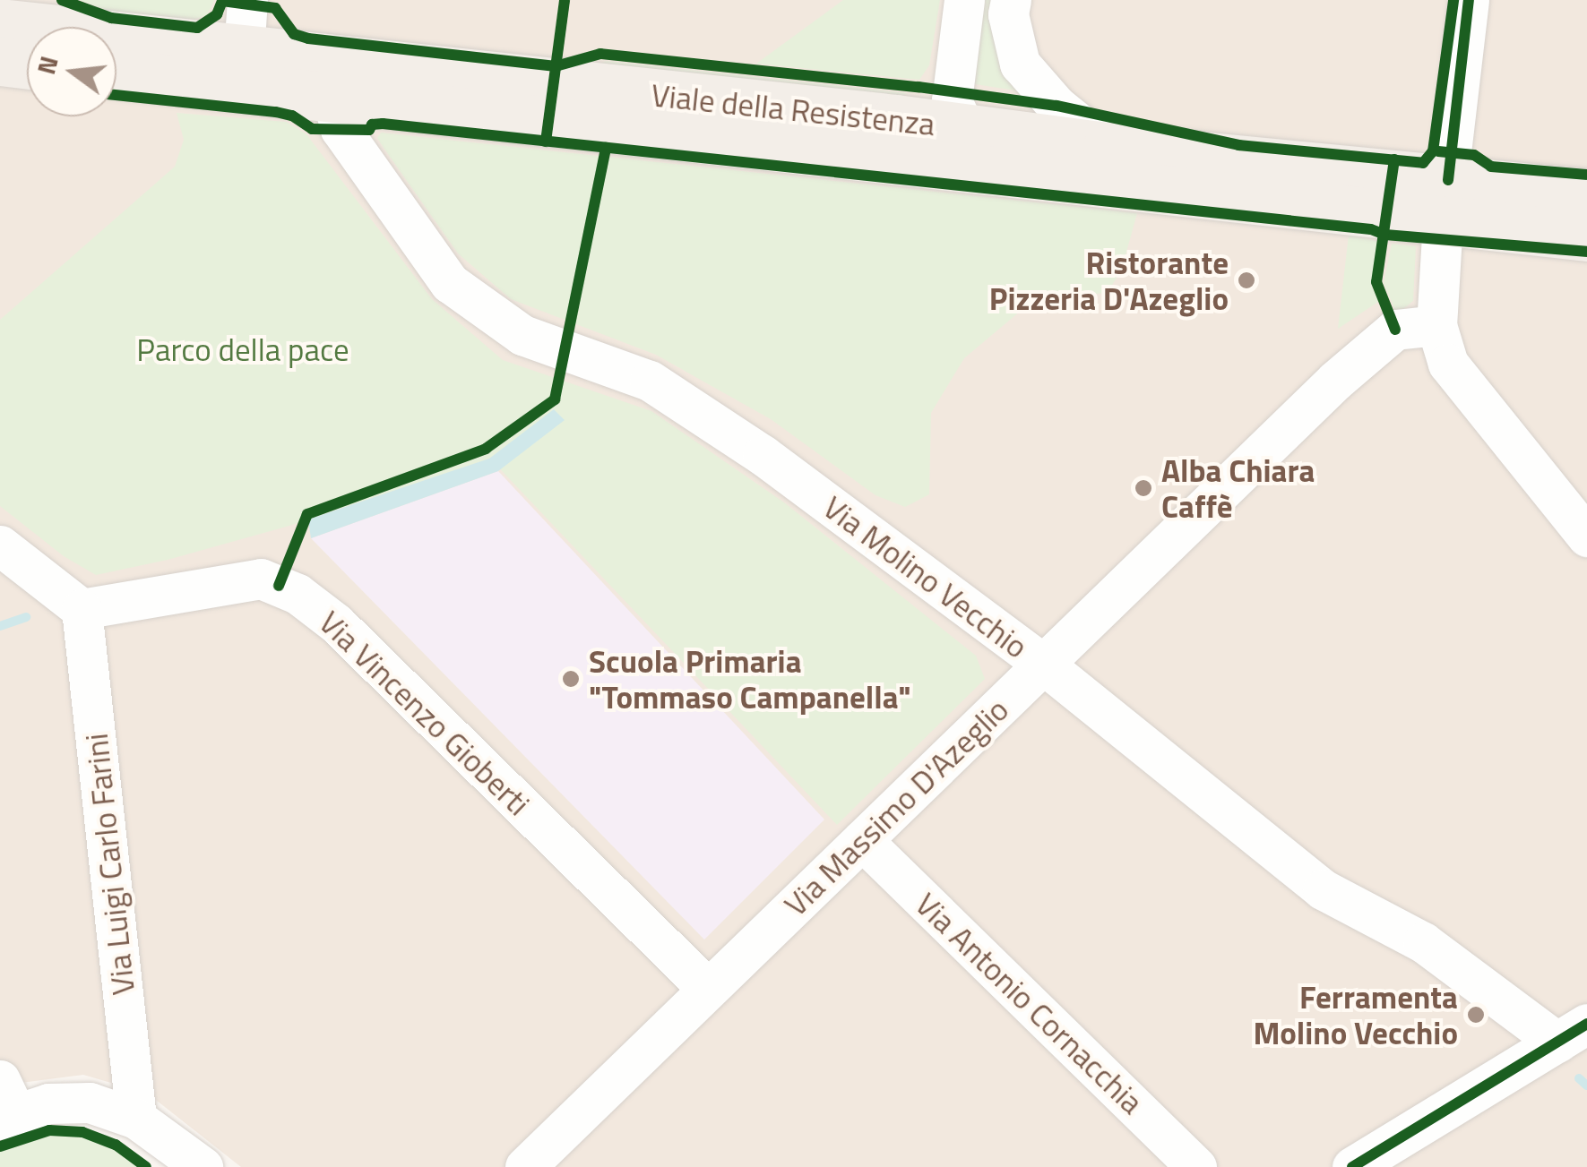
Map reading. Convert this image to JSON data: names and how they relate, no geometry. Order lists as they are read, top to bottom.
{
  "streets": {
    "main road": ["Viale della Resistenza"],
    "street": [
      "Via Molino Vecchio",
      "Via Vincenzo Gioberti",
      "Via Massimo D'Azeglio",
      "Via Luigi Carlo Farini",
      "Via Antonio Cornacchia"
    ]
  },
  "crossings": [
    ["Viale della Resistenza", "Via Molino Vecchio"],
    ["Via Molino Vecchio", "Via Massimo D'Azeglio"],
    ["Via Vincenzo Gioberti", "Via Massimo D'Azeglio"],
    ["Via Vincenzo Gioberti", "Via Luigi Carlo Farini"],
    ["Via Massimo D'Azeglio", "Via Antonio Cornacchia"]
  ],
  "parks": ["Parco della pace"],
  "places": [
    "Ristorante Pizzeria D'Azeglio",
    "Alba Chiara Caffè",
    "Scuola Primaria \"Tommaso Campanella\"",
    "Ferramenta Molino Vecchio"
  ],
  "north": "left"
}
